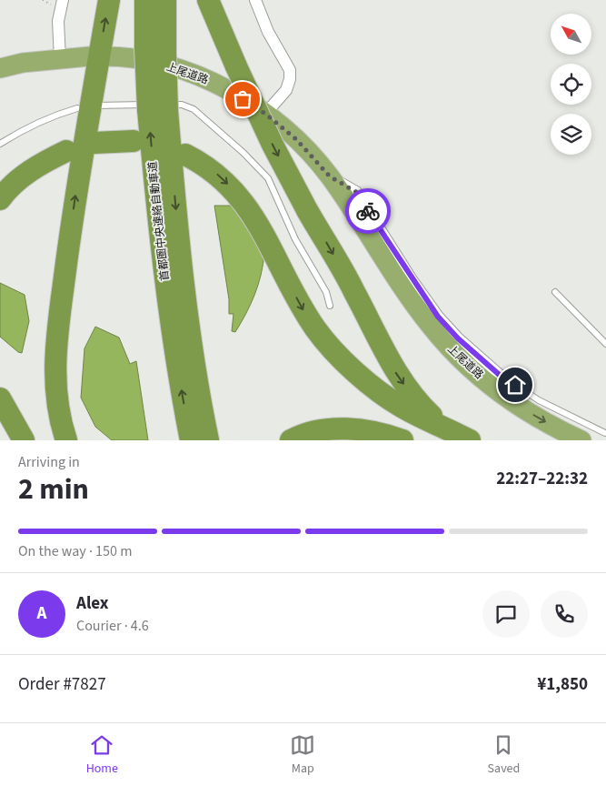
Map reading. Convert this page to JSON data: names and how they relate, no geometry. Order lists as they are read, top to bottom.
{
  "streets": {
    "highway": ["上尾道路", "首都圏中央連絡自動車道"]
  },
  "north": "top left",
  "page": {
    "heading": ["2 min", "Arriving in", "22:27–22:32"],
    "panel": [
      "Alex",
      "Courier · 4.6",
      "Order #7827",
      "¥1,850"
    ],
    "bar": "On the way · 150 m",
    "round": "A",
    "tabs": ["Home", "Map", "Saved"]
  }
}
